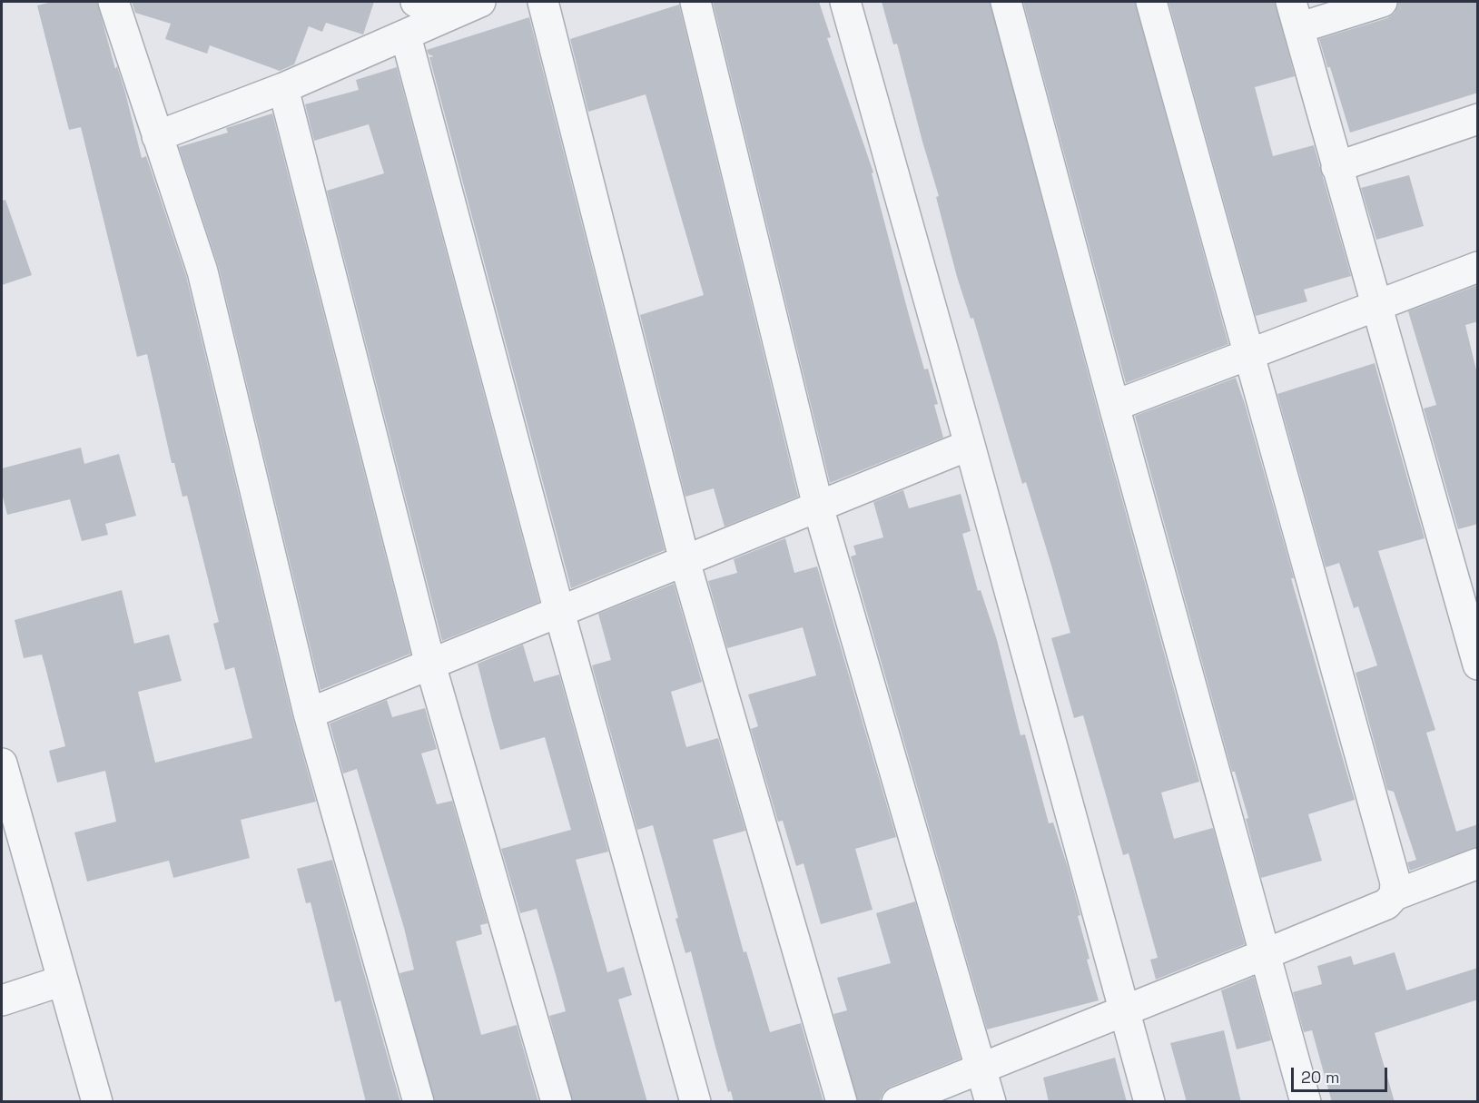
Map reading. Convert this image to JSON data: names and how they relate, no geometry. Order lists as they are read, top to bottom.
{
  "scale_bar": "20 m"
}
